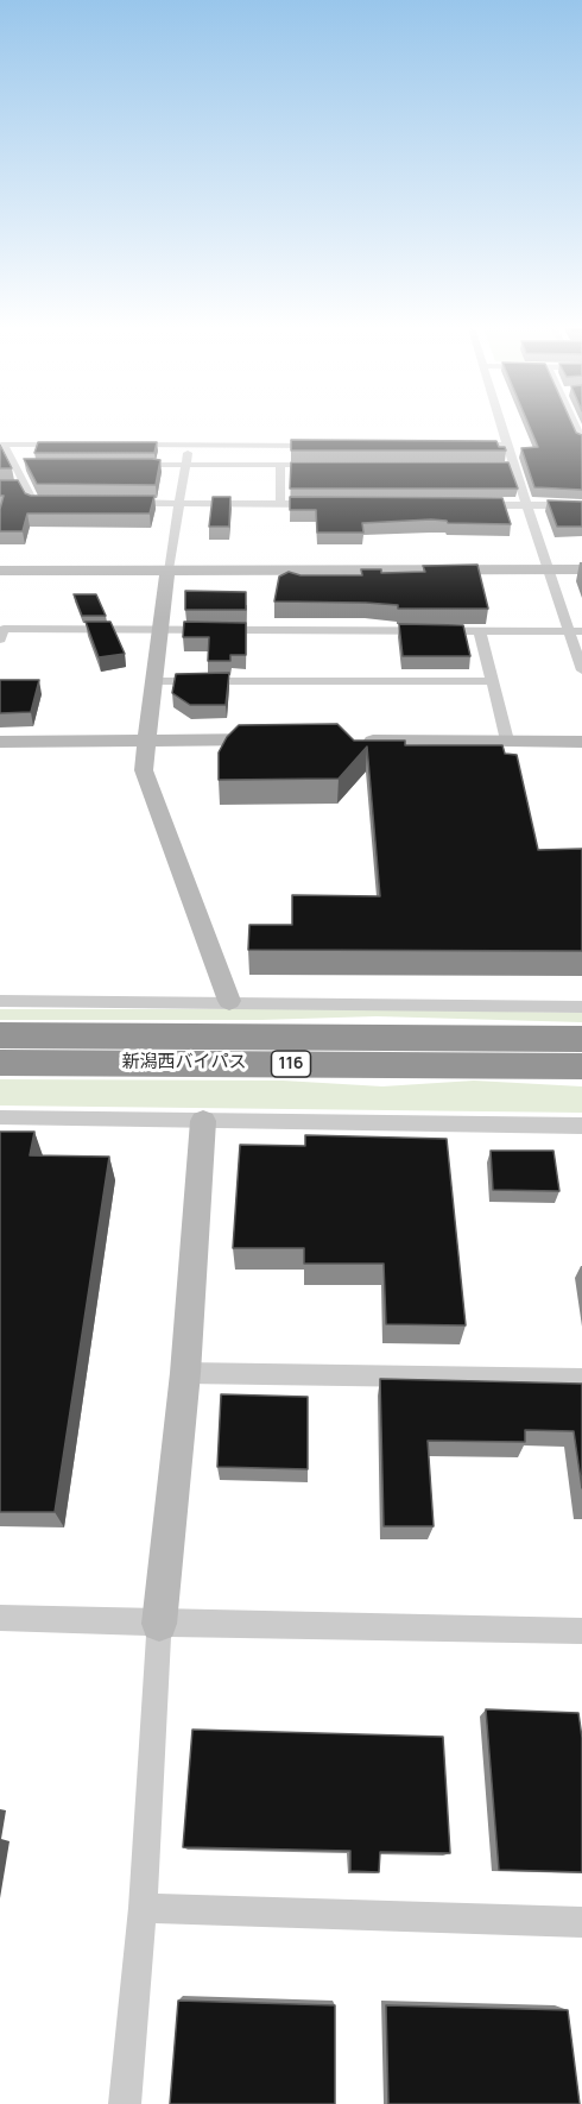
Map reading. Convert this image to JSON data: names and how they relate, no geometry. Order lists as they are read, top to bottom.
{
  "streets": {
    "highway": ["新潟西バイパス", "116"]
  }
}
